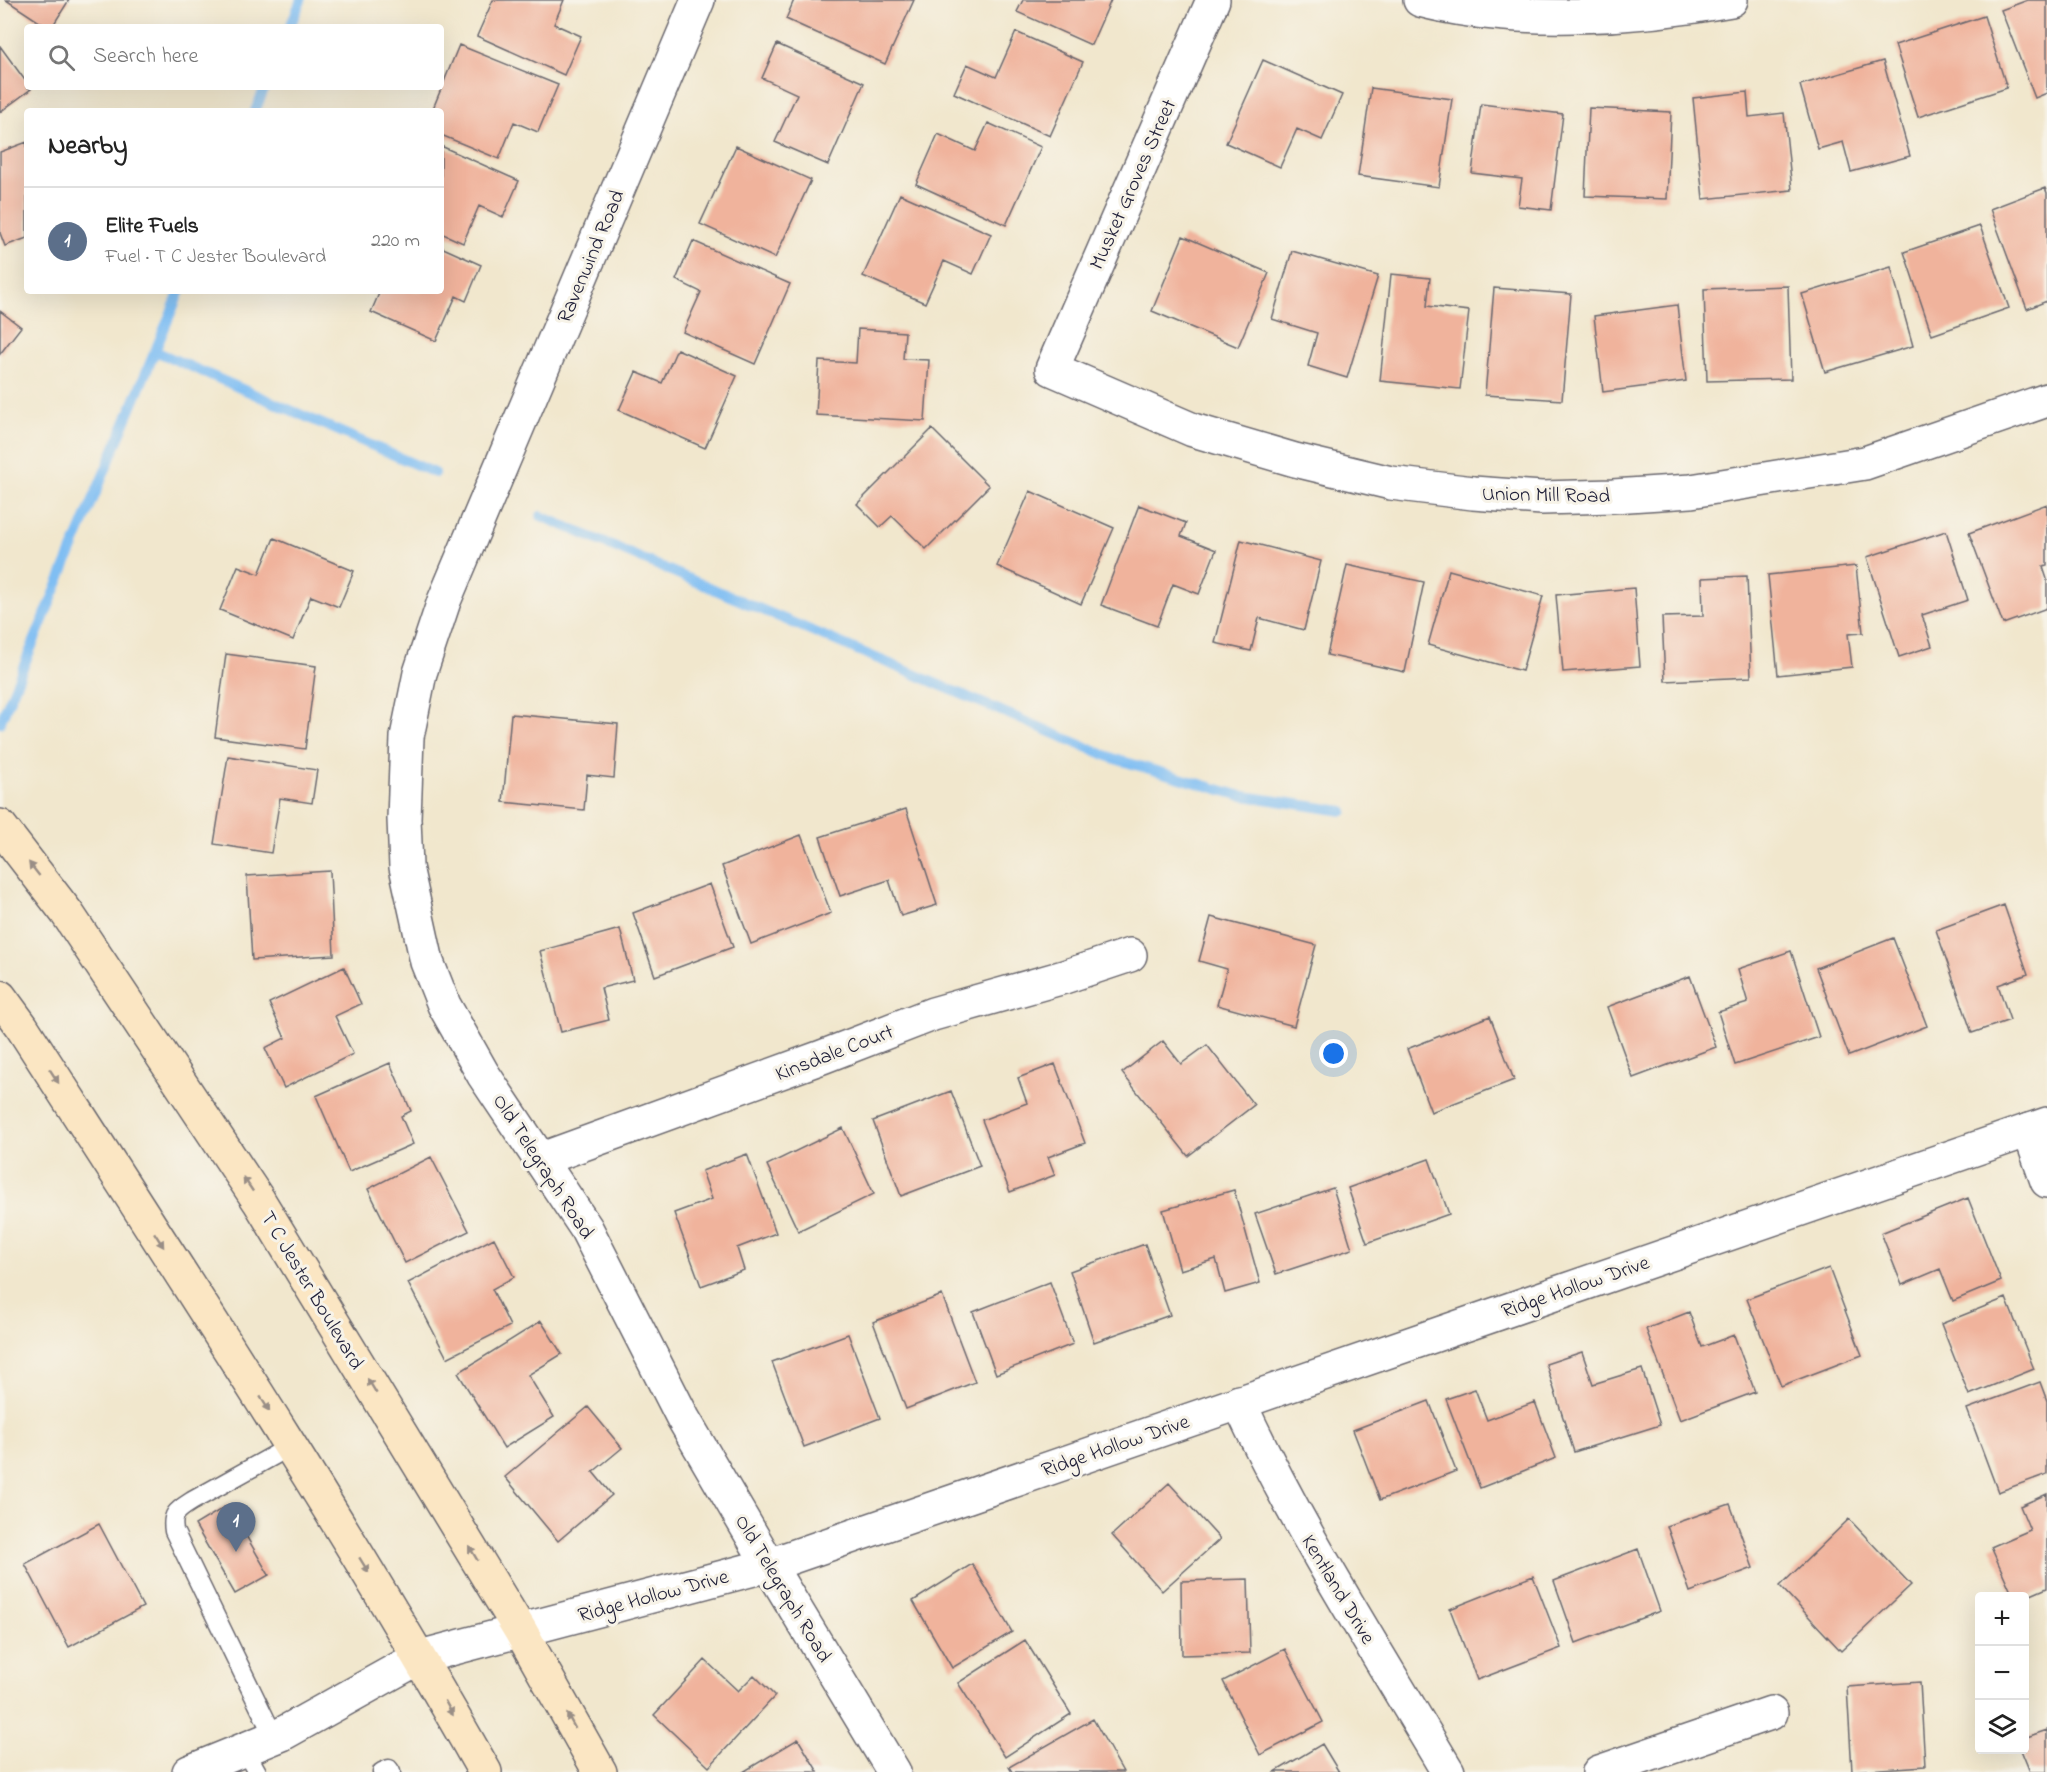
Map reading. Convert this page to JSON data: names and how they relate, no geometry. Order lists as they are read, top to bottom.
{
  "streets": {
    "main road": ["T C Jester Boulevard"],
    "street": [
      "Musket Groves Street",
      "Ravenwind Road",
      "Union Mill Road",
      "Kinsdale Court",
      "Old Telegraph Road",
      "Ridge Hollow Drive",
      "Kentland Drive"
    ]
  },
  "crossings": [
    ["Musket Groves Street", "Union Mill Road"],
    ["Ravenwind Road", "Old Telegraph Road"],
    ["Kinsdale Court", "Old Telegraph Road"],
    ["Old Telegraph Road", "Ridge Hollow Drive"],
    ["Ridge Hollow Drive", "T C Jester Boulevard"],
    ["Ridge Hollow Drive", "Kentland Drive"]
  ],
  "page": {
    "search": "Search here",
    "heading": "Nearby",
    "list": [
      {
        "mark": "1",
        "name": "Elite Fuels",
        "note": "Fuel · T C Jester Boulevard",
        "value": "220 m"
      }
    ],
    "pins": "1",
    "map_buttons": ["+", "−"]
  }
}
